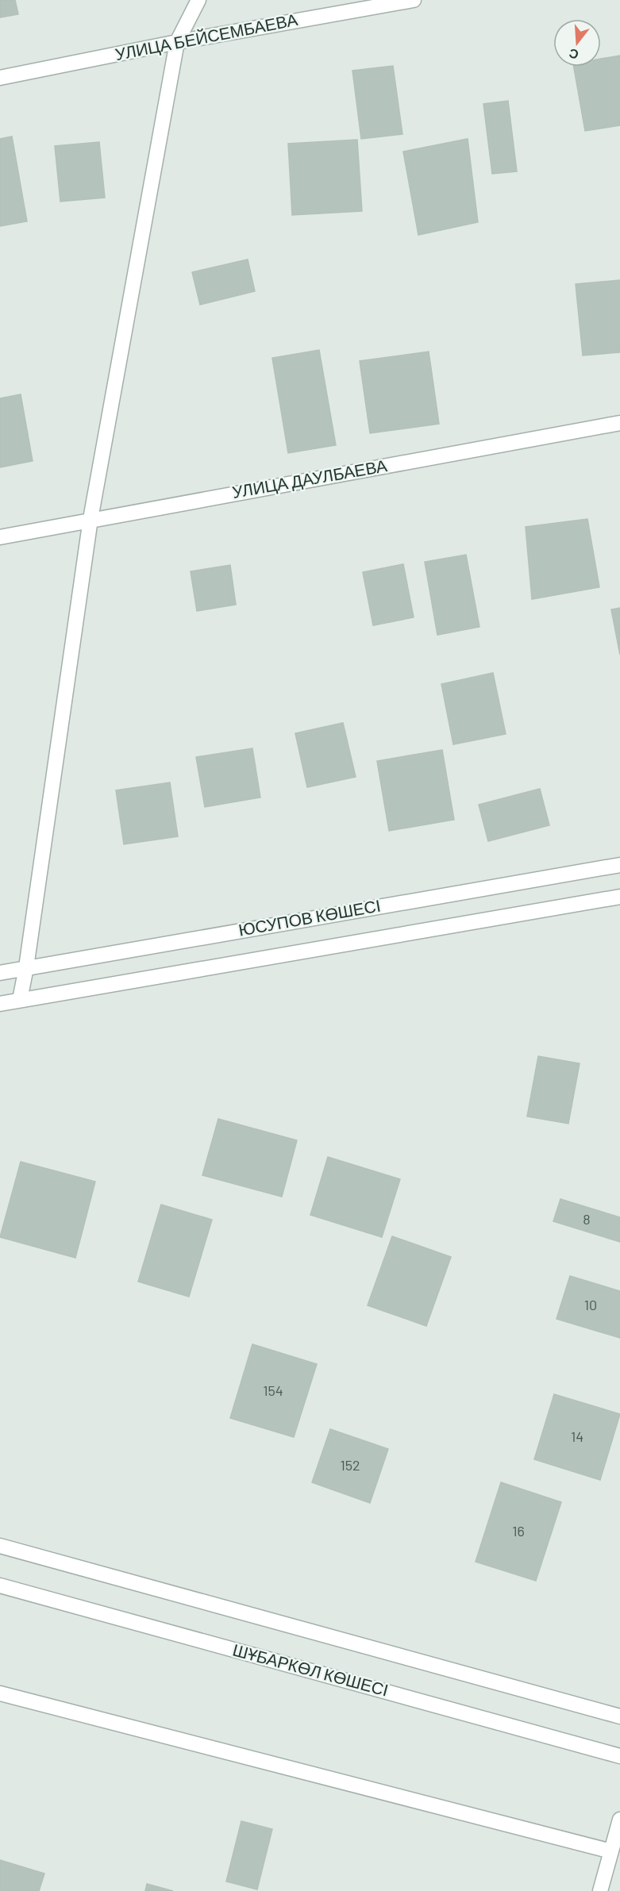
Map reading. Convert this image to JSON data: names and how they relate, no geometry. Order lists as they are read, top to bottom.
{
  "streets": {
    "street": [
      "УЛИЦА БЕЙСЕМБАЕВА",
      "УЛИЦА ДАУЛБАЕВА",
      "ЮСУПОВ КӨШЕСІ",
      "ШҰБАРКӨЛ КӨШЕСІ"
    ]
  },
  "house_numbers": [
    "8",
    "10",
    "154",
    "14",
    "152",
    "16"
  ],
  "north": "bottom"
}
